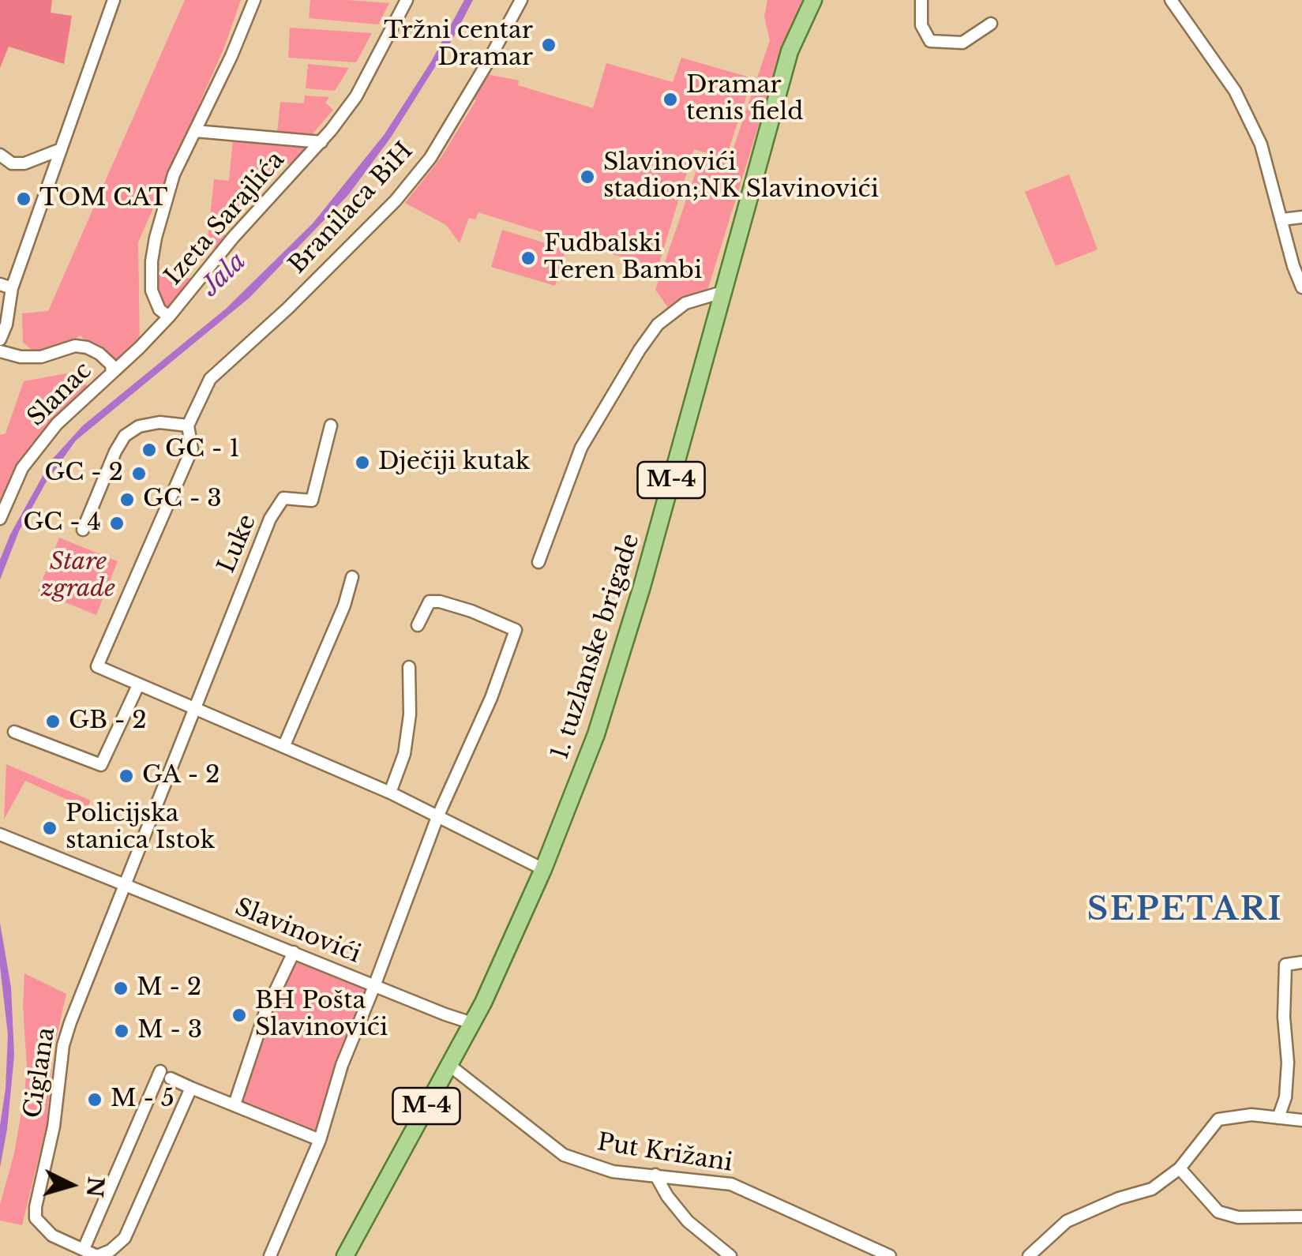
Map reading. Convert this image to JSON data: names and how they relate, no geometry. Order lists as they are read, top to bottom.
{
  "streets": {
    "main road": ["M-4", "1. tuzlanske brigade"],
    "street": [
      "Branilaca BiH",
      "Izeta Sarajlića",
      "Slanac",
      "Luke",
      "Slavinovići",
      "Ciglana",
      "Put Križani"
    ]
  },
  "crossings": [
    ["M-4", "1. tuzlanske brigade"],
    ["M-4", "Put Križani"],
    ["Slavinovići", "Ciglana"]
  ],
  "districts": ["SEPETARI"],
  "water": ["Jala"],
  "parks": ["Stare zgrade"],
  "places": [
    "Tržni centar Dramar",
    "Dramar tenis field",
    "Slavinovići stadion;NK Slavinovići",
    "TOM CAT",
    "Fudbalski Teren Bambi",
    "GC - 1",
    "Dječiji kutak",
    "GC - 2",
    "GC - 3",
    "GC - 4",
    "GB - 2",
    "GA - 2",
    "Policijska stanica Istok",
    "M - 2",
    "BH Pošta Slavinovići",
    "M - 3",
    "M - 5"
  ],
  "north": "right"
}
